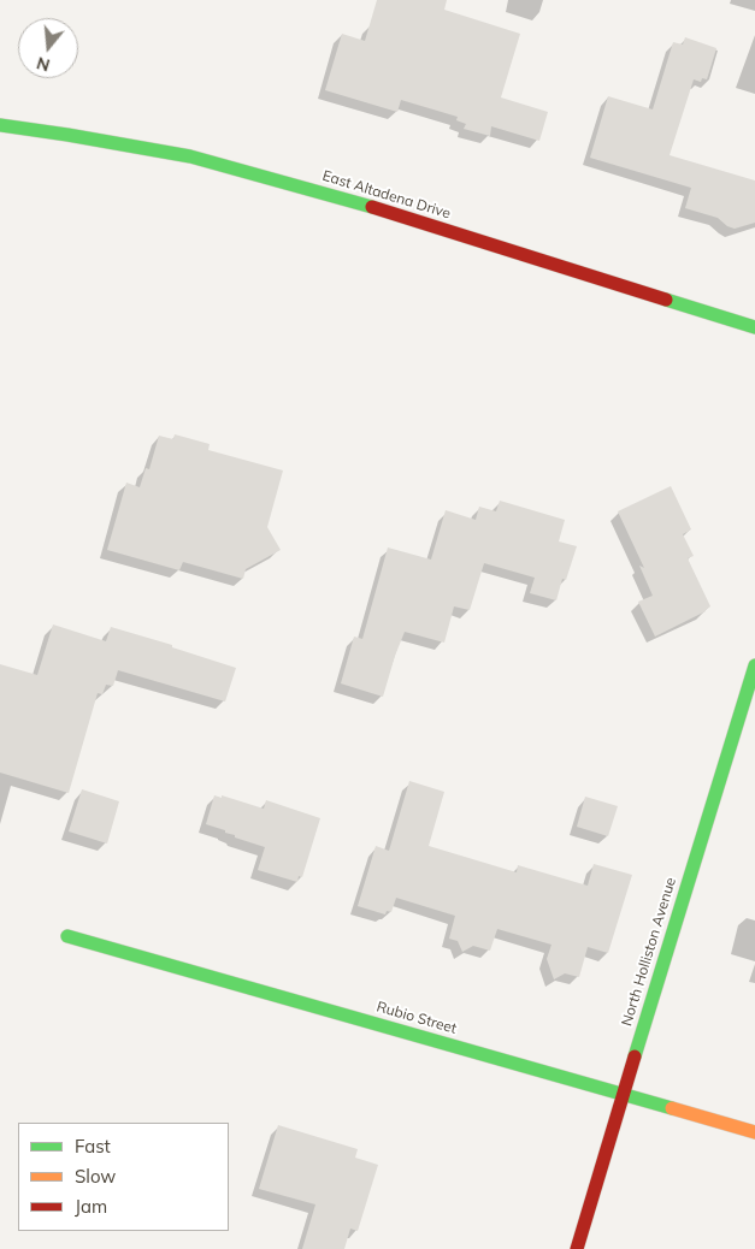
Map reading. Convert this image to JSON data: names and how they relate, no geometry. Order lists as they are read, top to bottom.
{
  "streets": {
    "street": ["East Altadena Drive", "North Holliston Avenue", "Rubio Street"]
  },
  "crossings": [
    ["North Holliston Avenue", "Rubio Street"]
  ],
  "legend": ["Fast", "Slow", "Jam"],
  "north": "bottom"
}
